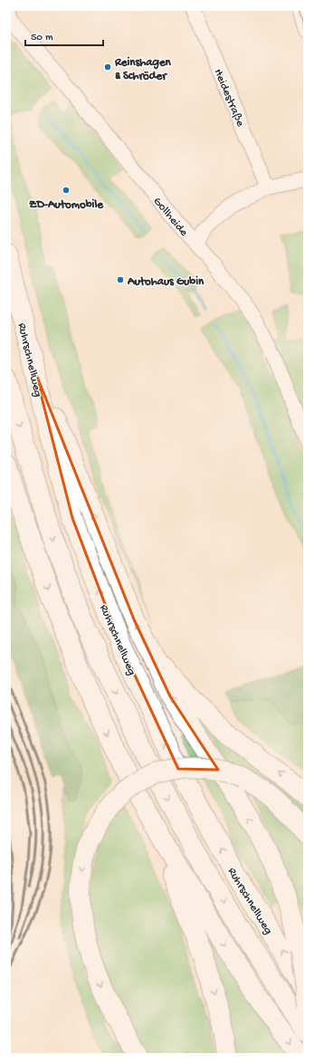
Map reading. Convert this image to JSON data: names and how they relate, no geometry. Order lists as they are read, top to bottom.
{
  "streets": {
    "highway": ["Ruhrschnellweg"],
    "street": ["Heidestraße", "Gollheide"]
  },
  "places": ["Reinshagen & Schröder", "ZD-Automobile", "Autohaus Gubin"],
  "scale_bar": "50 m"
}
